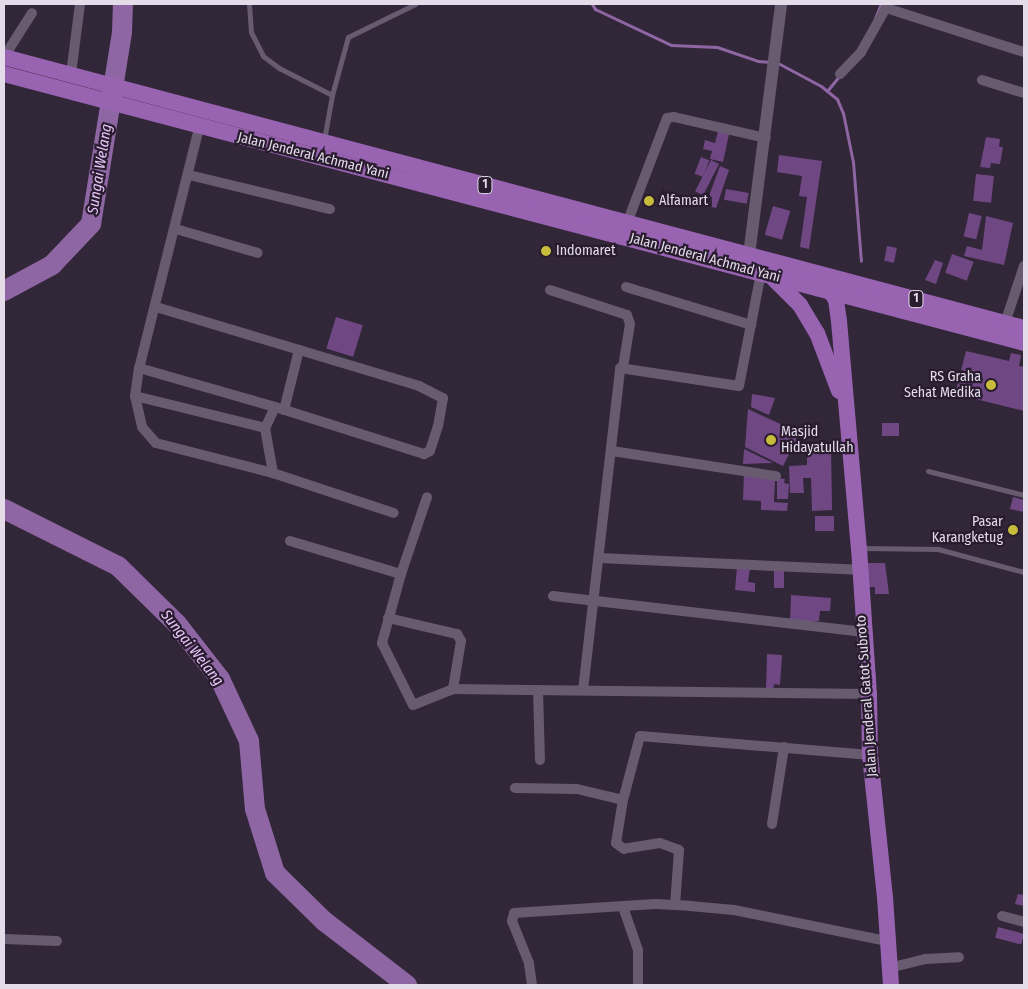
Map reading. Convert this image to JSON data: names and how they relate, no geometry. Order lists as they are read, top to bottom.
{
  "streets": {
    "highway": ["Jalan Jenderal Achmad Yani", "1", "Jalan Jenderal Gatot Subroto"]
  },
  "crossings": [
    ["Jalan Jenderal Achmad Yani", "1"],
    ["Jalan Jenderal Achmad Yani", "Jalan Jenderal Gatot Subroto"]
  ],
  "water": ["Sungai Welang"],
  "places": [
    "Alfamart",
    "Indomaret",
    "RS Graha Sehat Medika",
    "Masjid Hidayatullah",
    "Pasar Karangketug"
  ]
}
